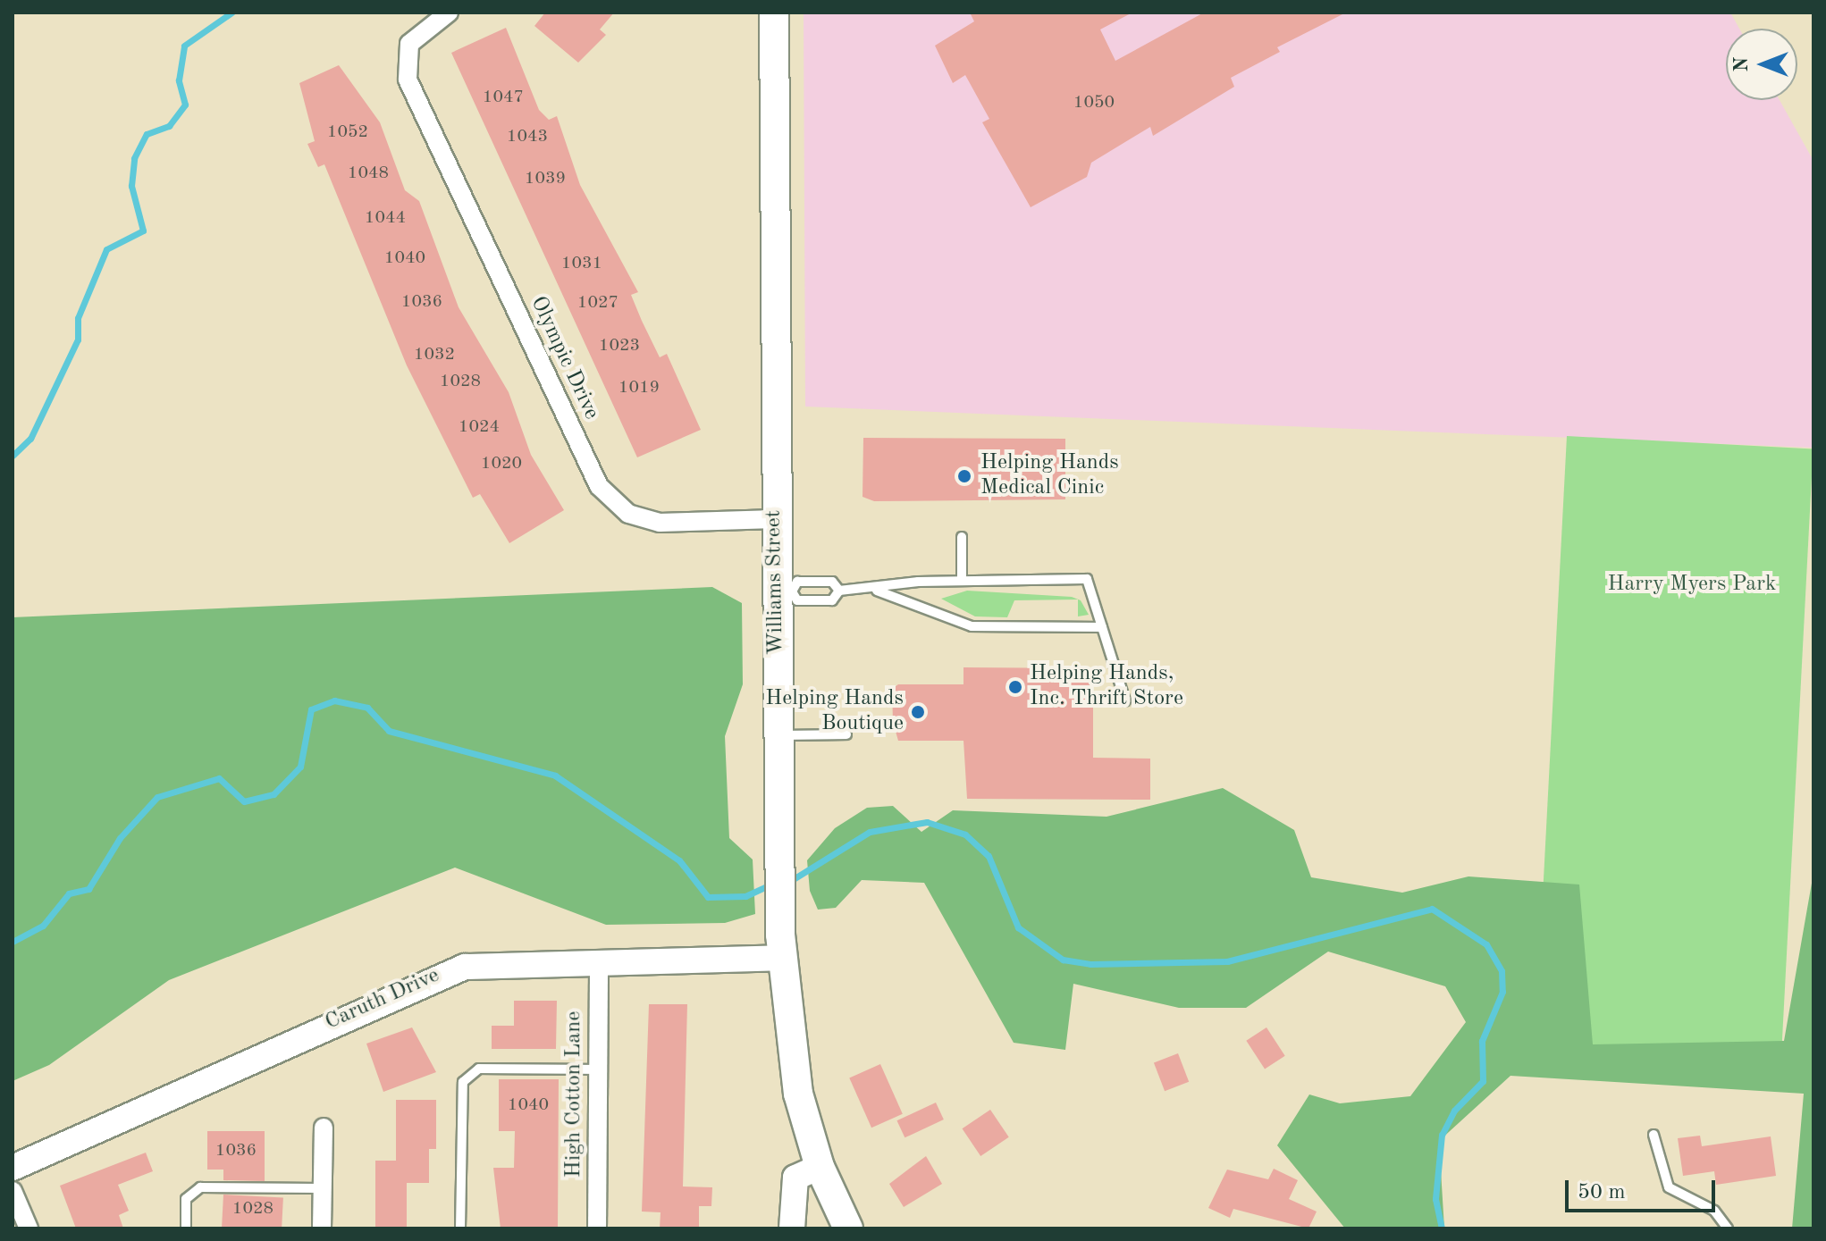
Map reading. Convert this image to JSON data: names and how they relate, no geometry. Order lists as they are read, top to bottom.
{
  "streets": {
    "main road": ["Williams Street"],
    "street": ["Olympic Drive", "Caruth Drive", "High Cotton Lane"]
  },
  "crossings": [
    ["Olympic Drive", "Williams Street"],
    ["Williams Street", "Caruth Drive"],
    ["Caruth Drive", "High Cotton Lane"]
  ],
  "parks": ["Harry Myers Park"],
  "places": ["Helping Hands Medical Cinic", "Helping Hands, Inc. Thrift Store", "Helping Hands Boutique"],
  "house_numbers": [
    "1047",
    "1050",
    "1052",
    "1043",
    "1048",
    "1039",
    "1044",
    "1040",
    "1031",
    "1036",
    "1027",
    "1023",
    "1032",
    "1028",
    "1019",
    "1024",
    "1020",
    "1040",
    "1036",
    "1028"
  ],
  "scale_bar": "50 m",
  "north": "left"
}
